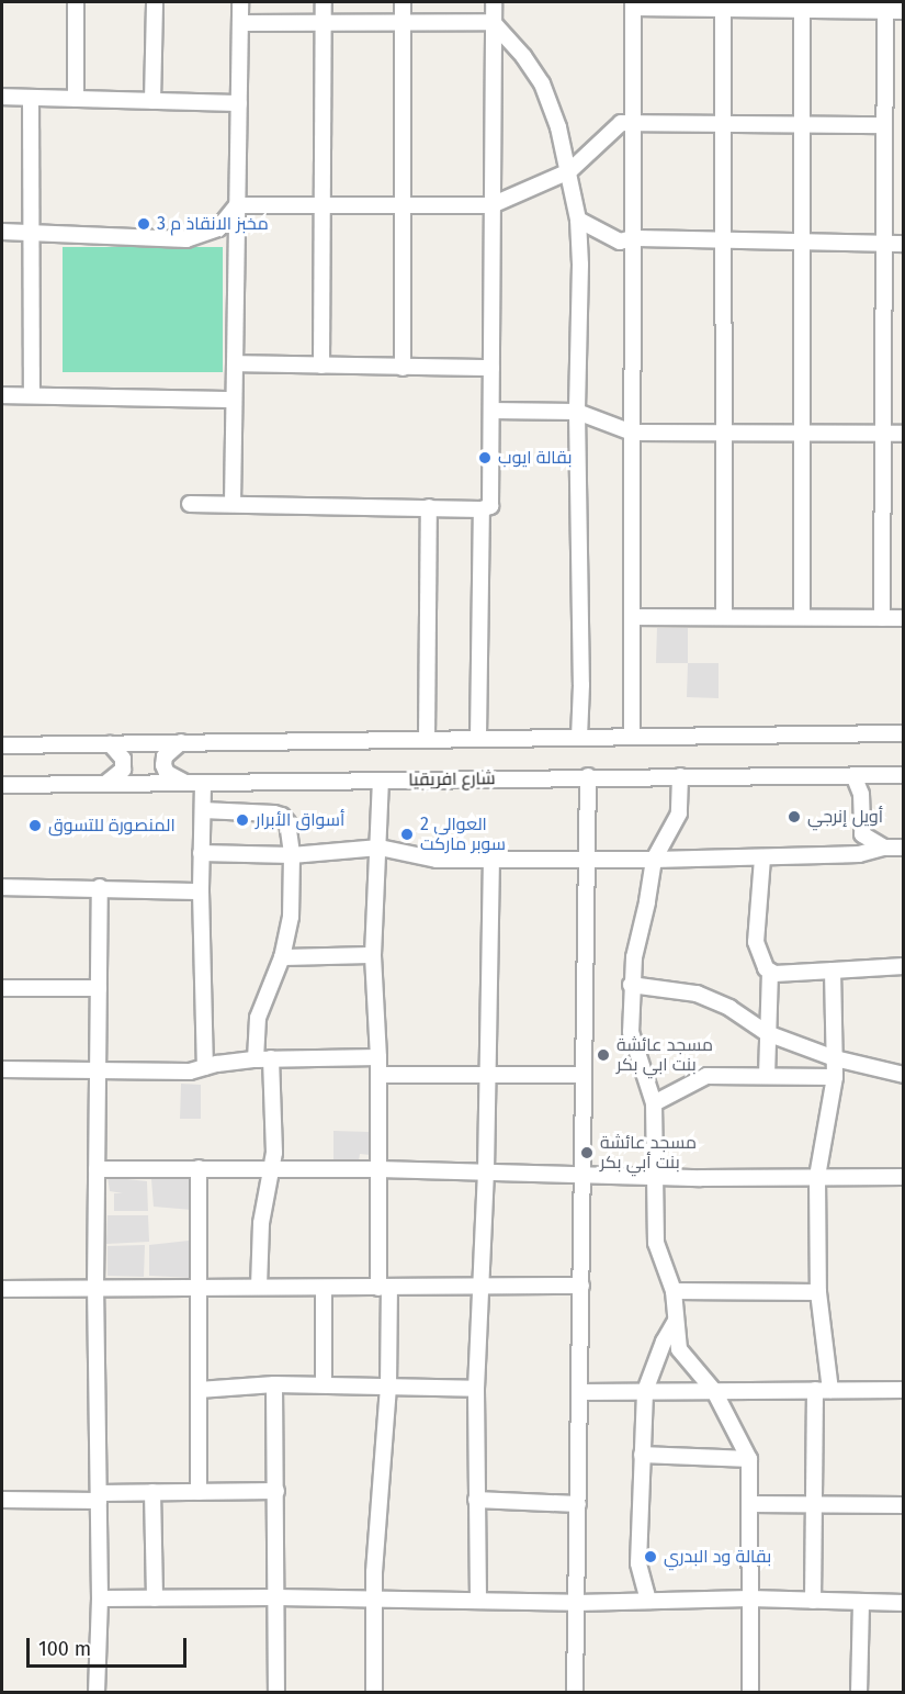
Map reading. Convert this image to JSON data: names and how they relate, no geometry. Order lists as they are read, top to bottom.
{
  "streets": {
    "street": ["شارع افريقيا"]
  },
  "places": [
    "مخبز الانقاذ م 3",
    "بقالة ايوب",
    "أويل إنرجي",
    "أسواق الأبرار",
    "المنصورة للتسوق",
    "العوالي 2 سوبر ماركت",
    "مسجد عائشة بنت ابي بكر",
    "مسجد عائشة بنت أبي بكر",
    "بقالة ود البدري"
  ],
  "scale_bar": "100 m"
}
